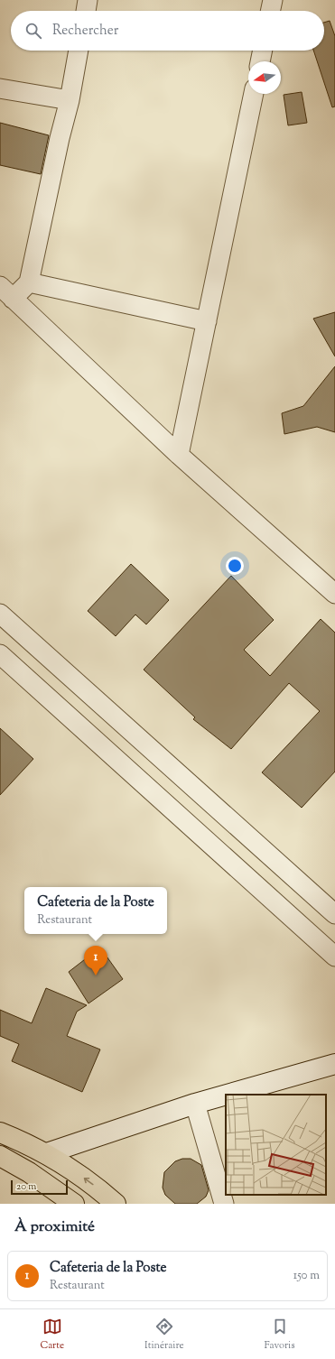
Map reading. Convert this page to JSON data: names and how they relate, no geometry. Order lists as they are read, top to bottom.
{
  "scale_bar": "20 m",
  "north": "left",
  "page": {
    "search": "Rechercher",
    "popup": ["Cafeteria de la Poste", "Restaurant"],
    "pins": "1",
    "scale": "20 m",
    "heading": "À proximité",
    "list": [
      {
        "mark": "1",
        "name": "Cafeteria de la Poste",
        "note": "Restaurant",
        "value": "150 m"
      }
    ],
    "nav": ["Carte", "Itinéraire", "Favoris"]
  }
}
